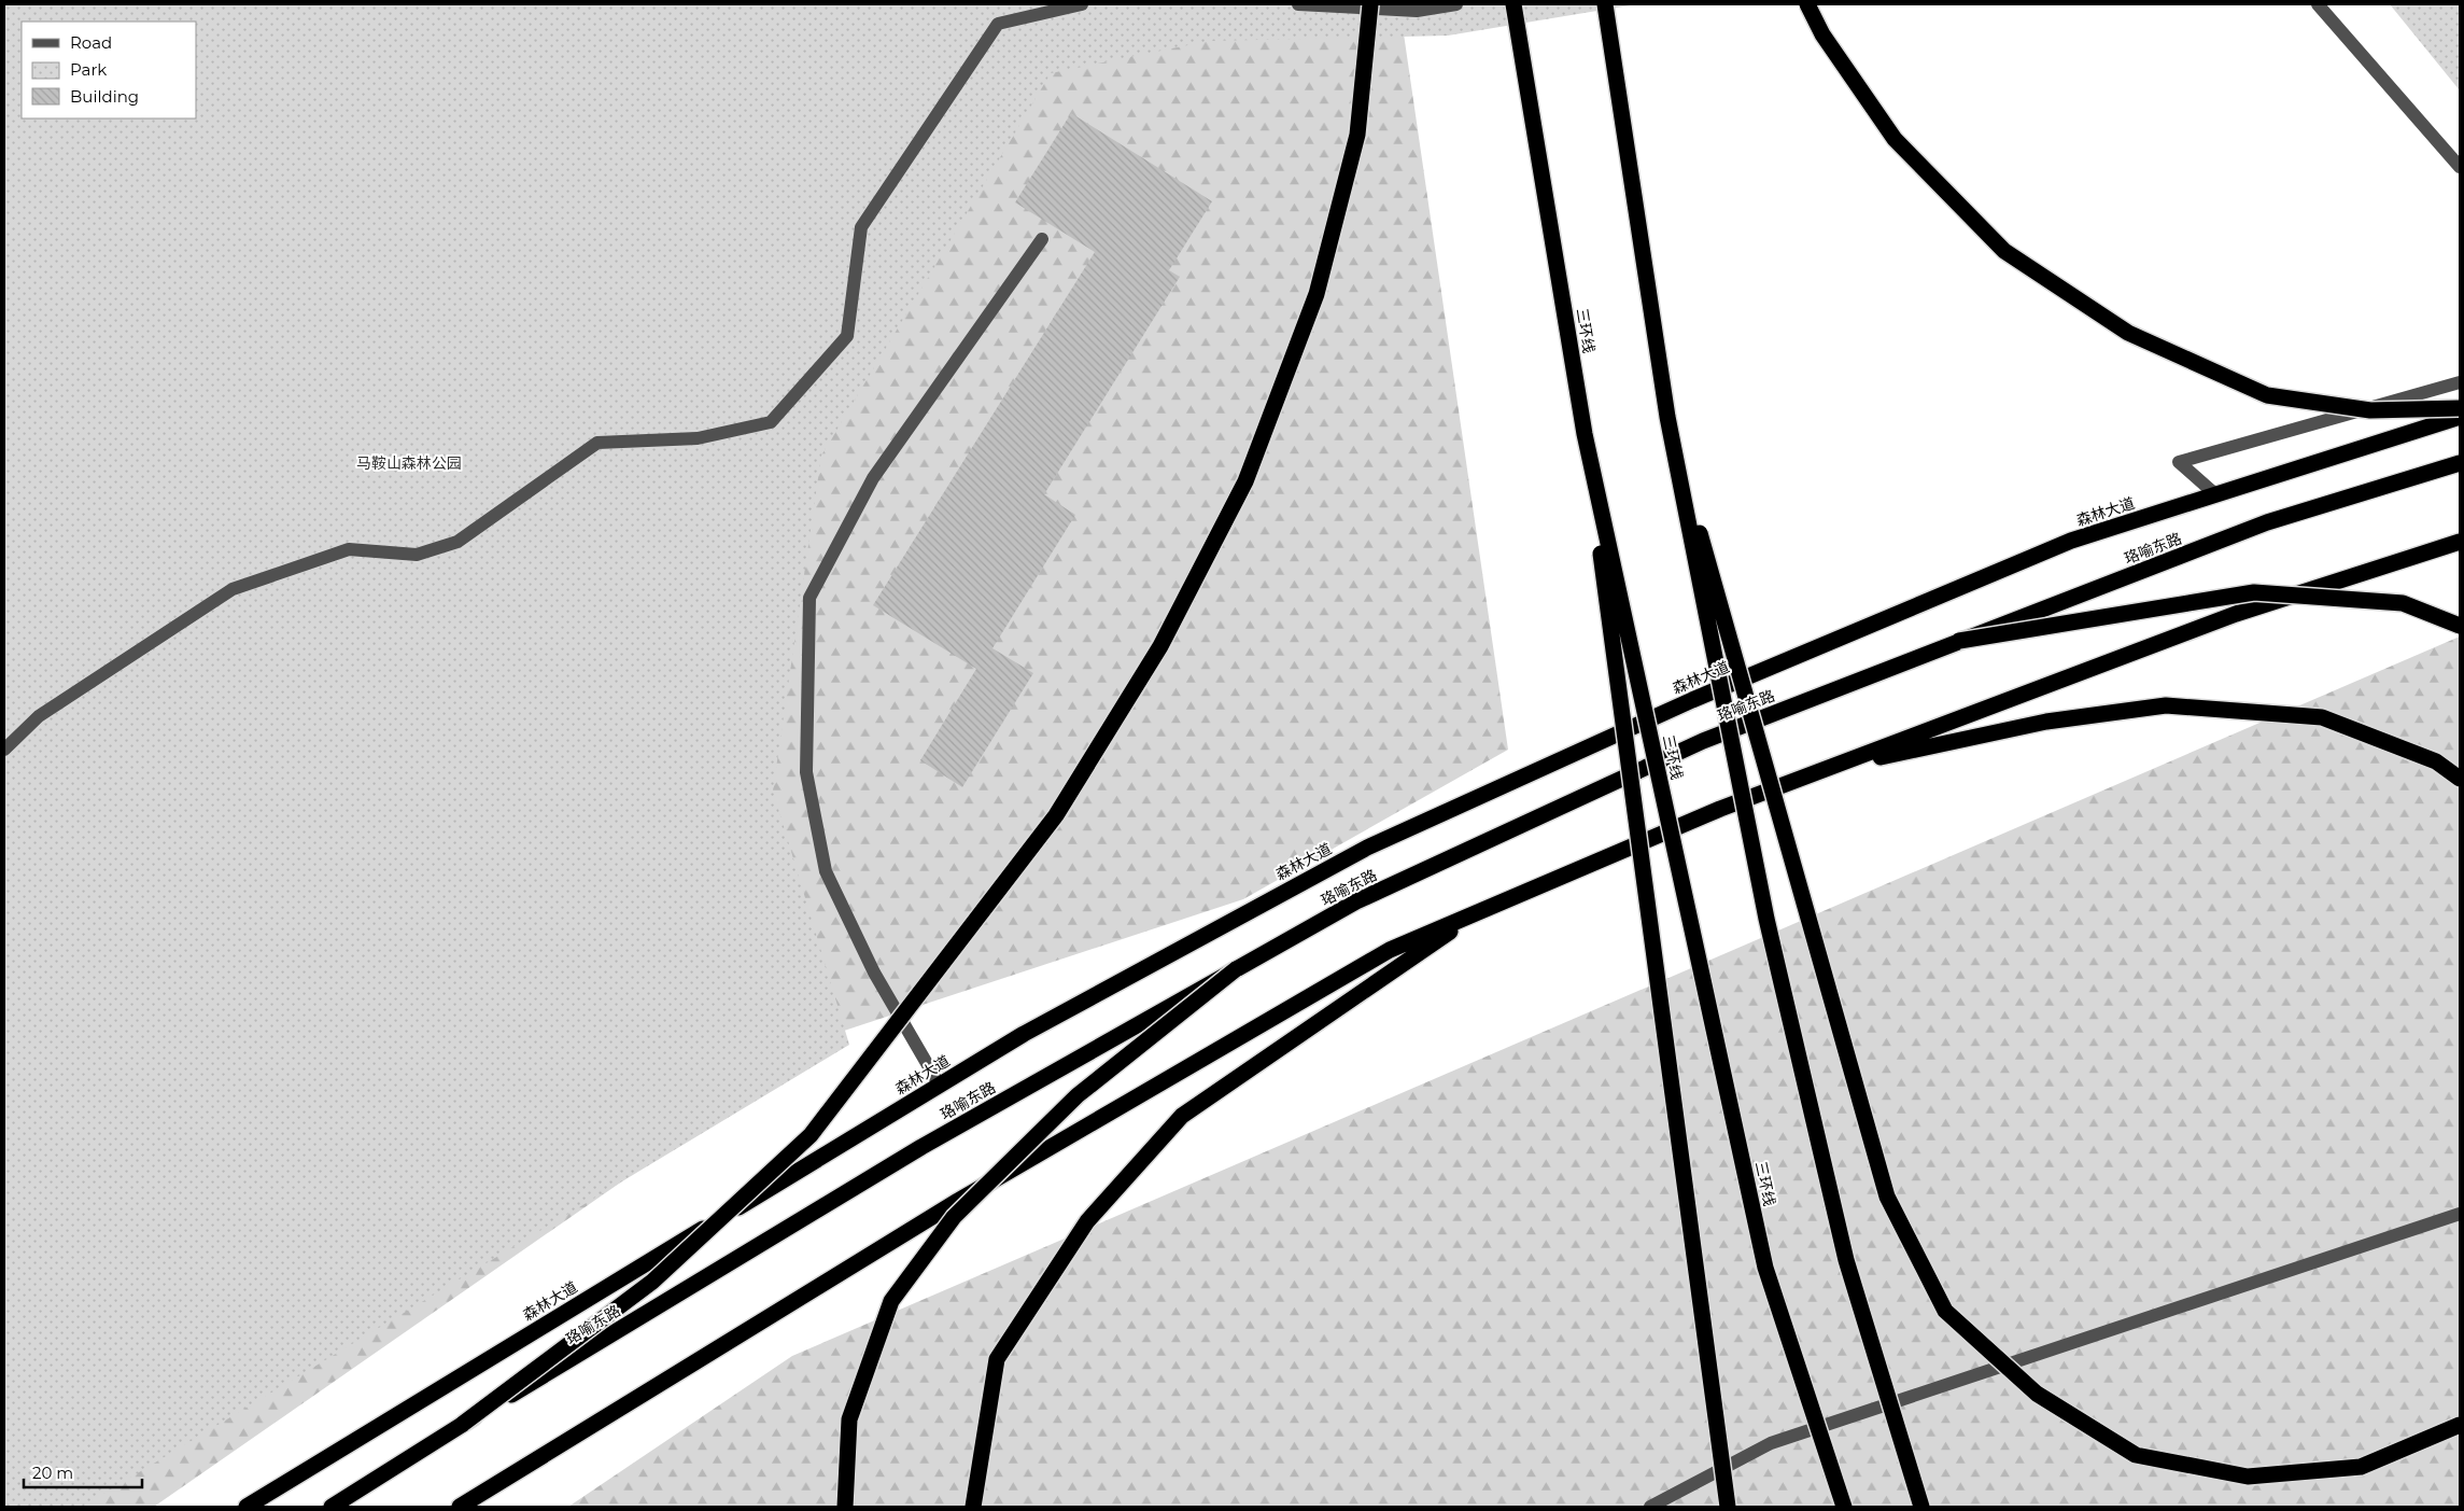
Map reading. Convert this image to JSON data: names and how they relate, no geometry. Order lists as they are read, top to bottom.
{
  "streets": {
    "highway": ["三环线", "森林大道", "珞喻东路"]
  },
  "parks": ["马鞍山森林公园"],
  "legend": ["Road", "Park", "Building"],
  "scale_bar": "20 m"
}
